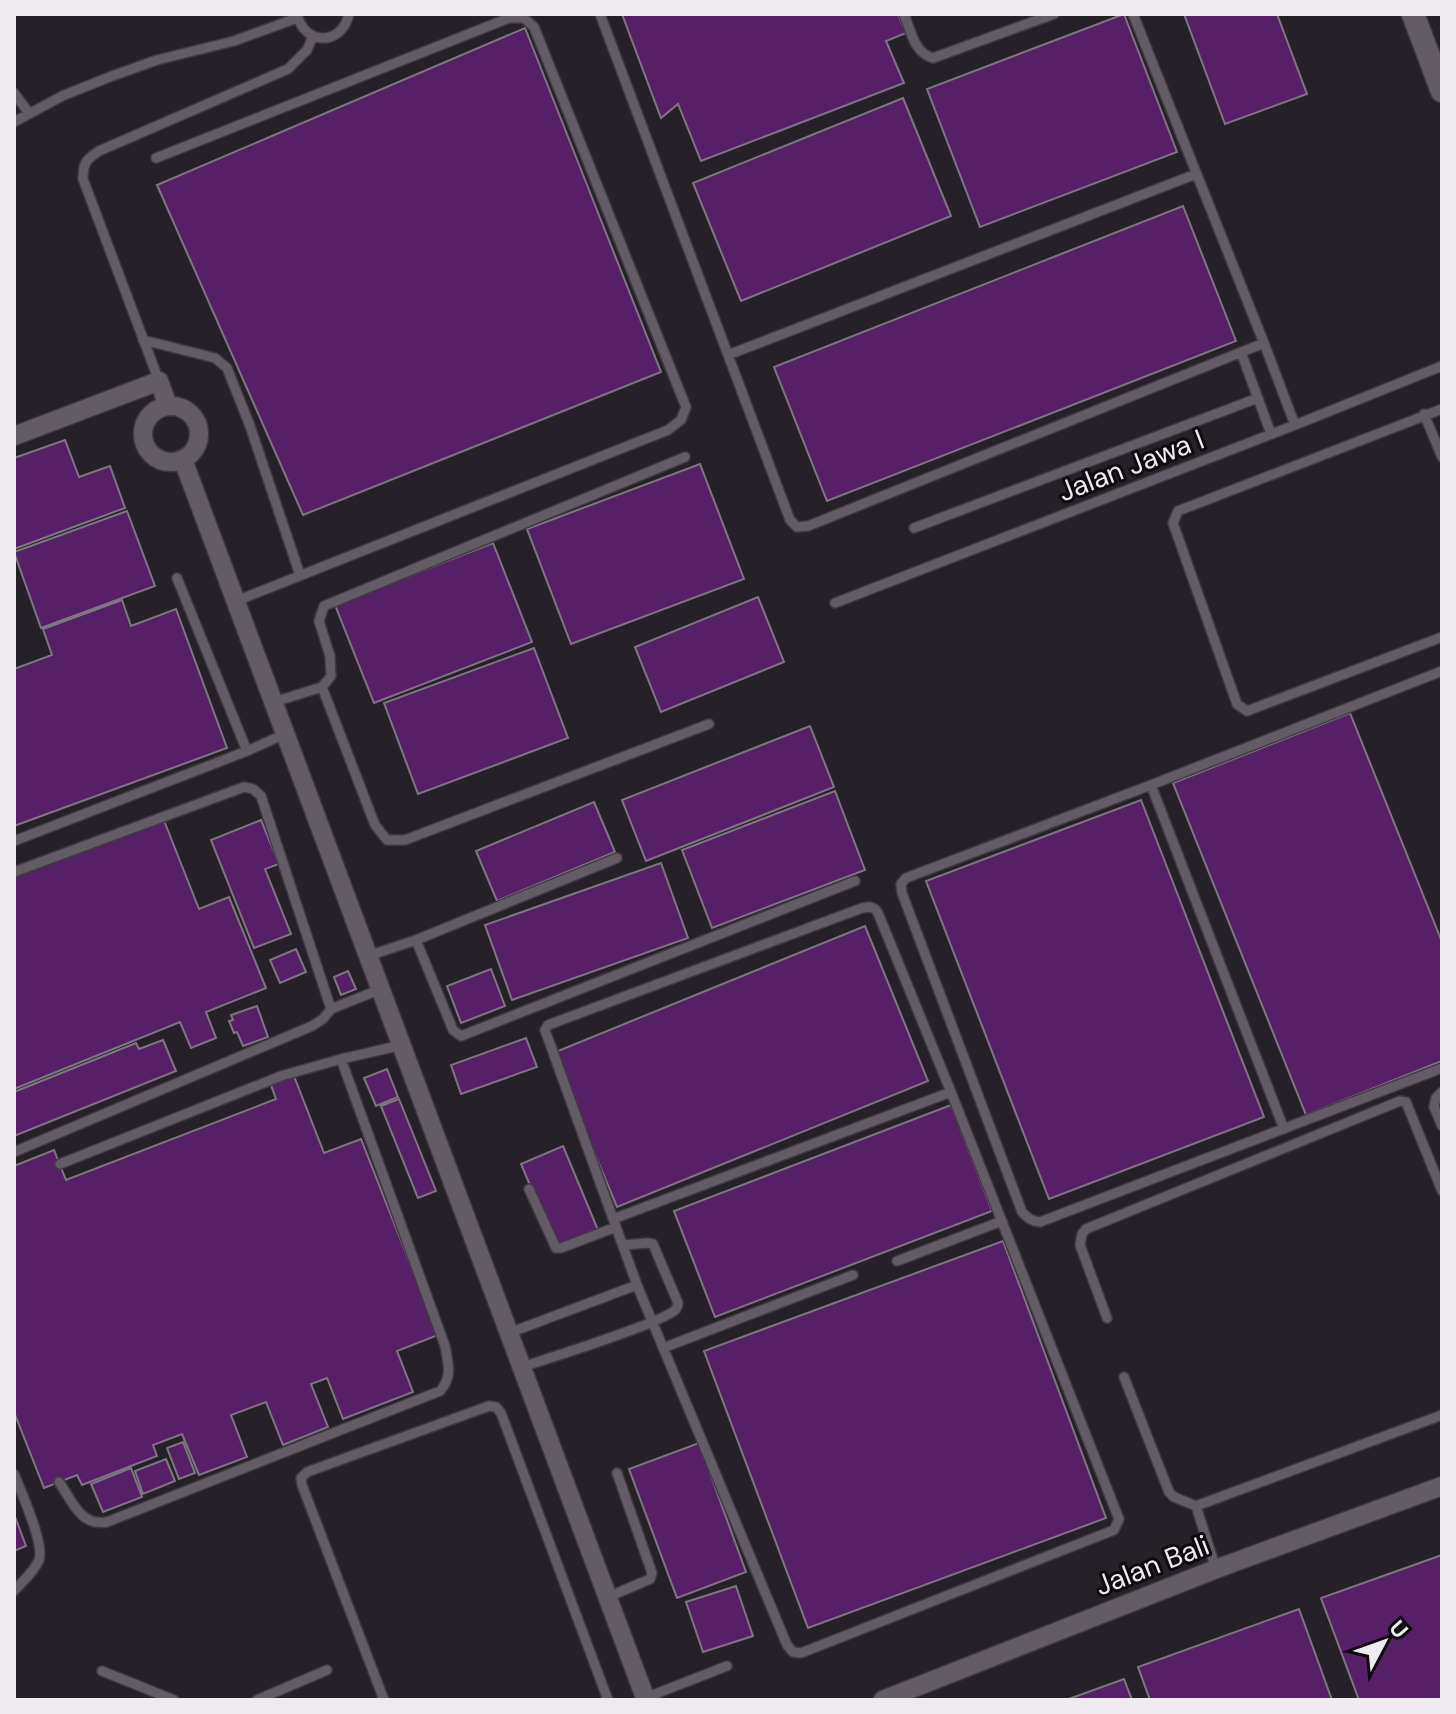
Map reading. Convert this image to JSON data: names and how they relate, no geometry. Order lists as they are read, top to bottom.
{
  "streets": {
    "street": ["Jalan Bali"],
    "lane": ["Jalan Jawa I"]
  },
  "north": "top right"
}
